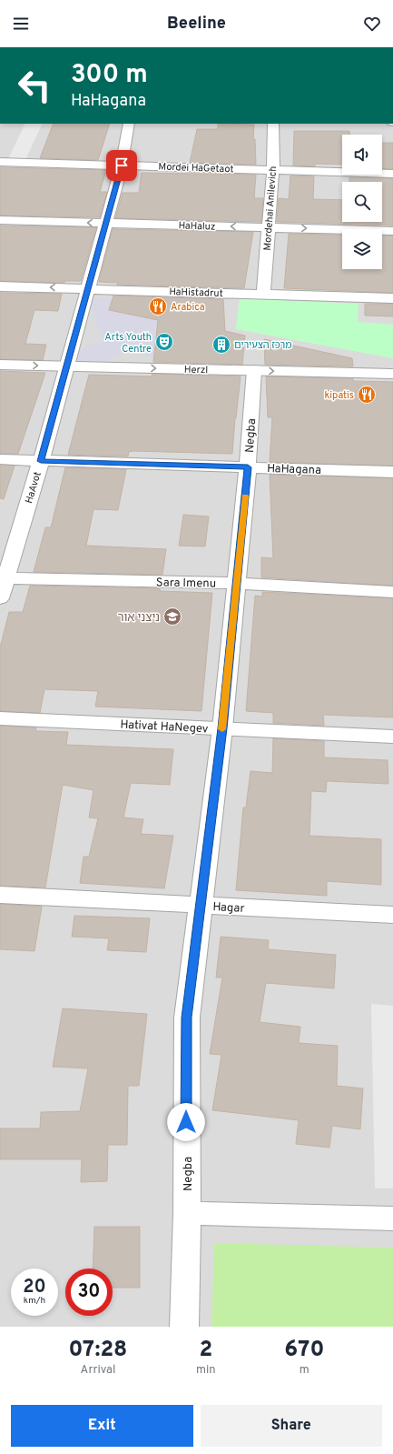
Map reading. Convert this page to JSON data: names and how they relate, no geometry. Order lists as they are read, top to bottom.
{
  "streets": {
    "street": [
      "Mordei HaGetaot",
      "Mordehai Anilevich",
      "HaHaluz",
      "HaHistadrut",
      "Herzl",
      "Negba",
      "HaHagana",
      "HaAvot",
      "Sara Imenu",
      "Hativat HaNegev",
      "Hagar"
    ]
  },
  "crossings": [
    ["Mordei HaGetaot", "Mordehai Anilevich"],
    ["Mordei HaGetaot", "HaAvot"],
    ["Mordehai Anilevich", "HaHaluz"],
    ["Mordehai Anilevich", "HaHistadrut"],
    ["HaHaluz", "HaAvot"],
    ["HaHistadrut", "HaAvot"],
    ["Herzl", "Negba"],
    ["Herzl", "HaAvot"],
    ["Negba", "HaHagana"],
    ["Negba", "Sara Imenu"],
    ["Negba", "Hativat HaNegev"],
    ["Negba", "Hagar"],
    ["HaHagana", "HaAvot"],
    ["HaAvot", "Sara Imenu"]
  ],
  "one_way": ["Herzl"],
  "places": {
    "restaurant": ["Arabica", "kipatis"],
    "theatre": ["Arts Youth Centre"],
    "building": ["מרכז הצעירים"],
    "school or university": ["ניצני אור"]
  },
  "page": {
    "header": "Beeline",
    "turn": ["300 m", "HaHagana"],
    "speed": "20 km/h",
    "limit": "30",
    "eta": [
      "07:28",
      "Arrival",
      "2",
      "min",
      "670",
      "m"
    ],
    "buttons": ["Exit", "Share"]
  }
}
